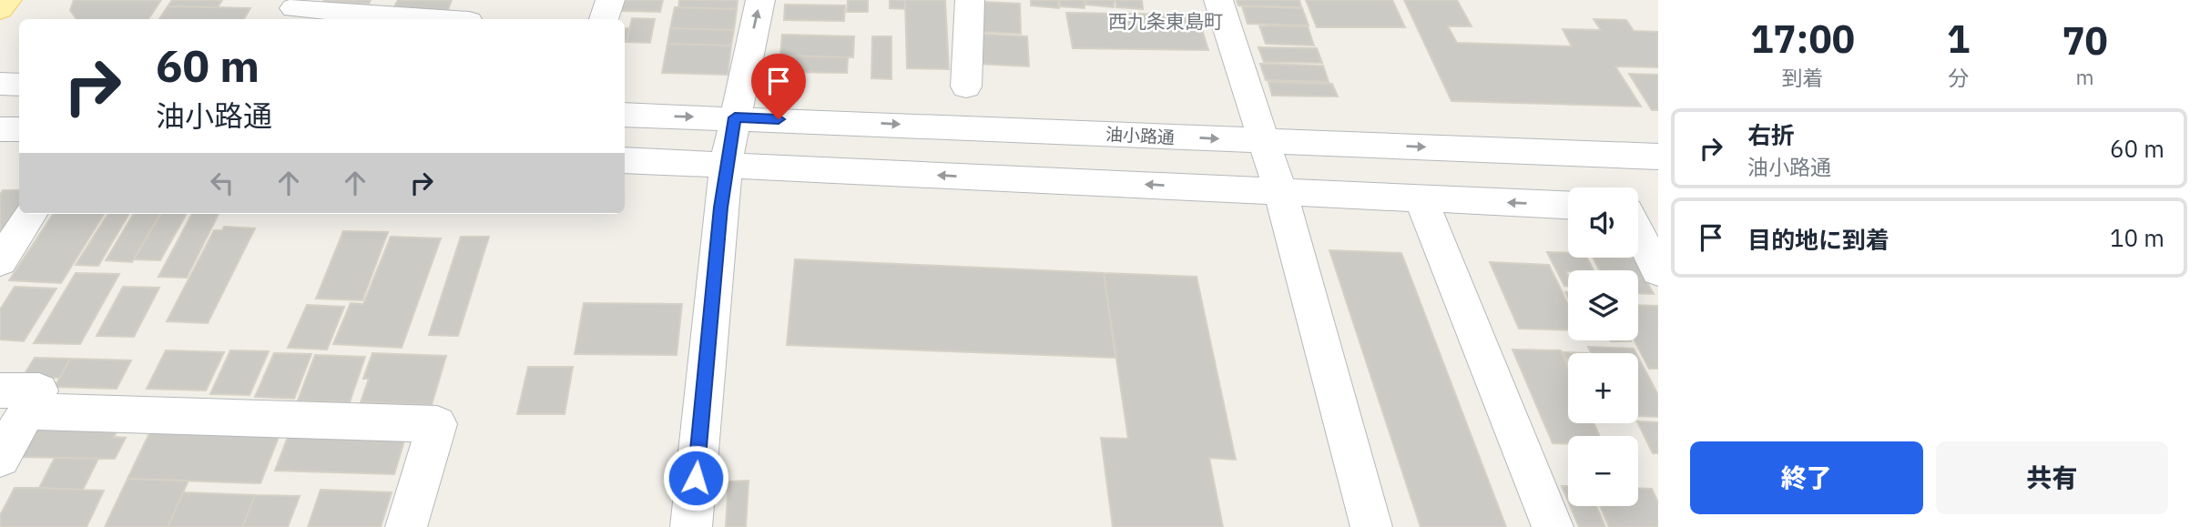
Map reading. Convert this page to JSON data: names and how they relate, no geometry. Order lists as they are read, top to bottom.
{
  "streets": {
    "street": ["油小路通"]
  },
  "districts": ["西九条東島町"],
  "page": {
    "eta": [
      "17:00",
      "到着",
      "1",
      "分",
      "70",
      "m"
    ],
    "turn": ["60 m", "油小路通"],
    "list": [
      {
        "name": "右折",
        "note": "油小路通",
        "value": "60 m"
      },
      {
        "name": "目的地に到着",
        "value": "10 m"
      }
    ],
    "map_buttons": ["+", "−"],
    "buttons": ["終了", "共有"]
  }
}
